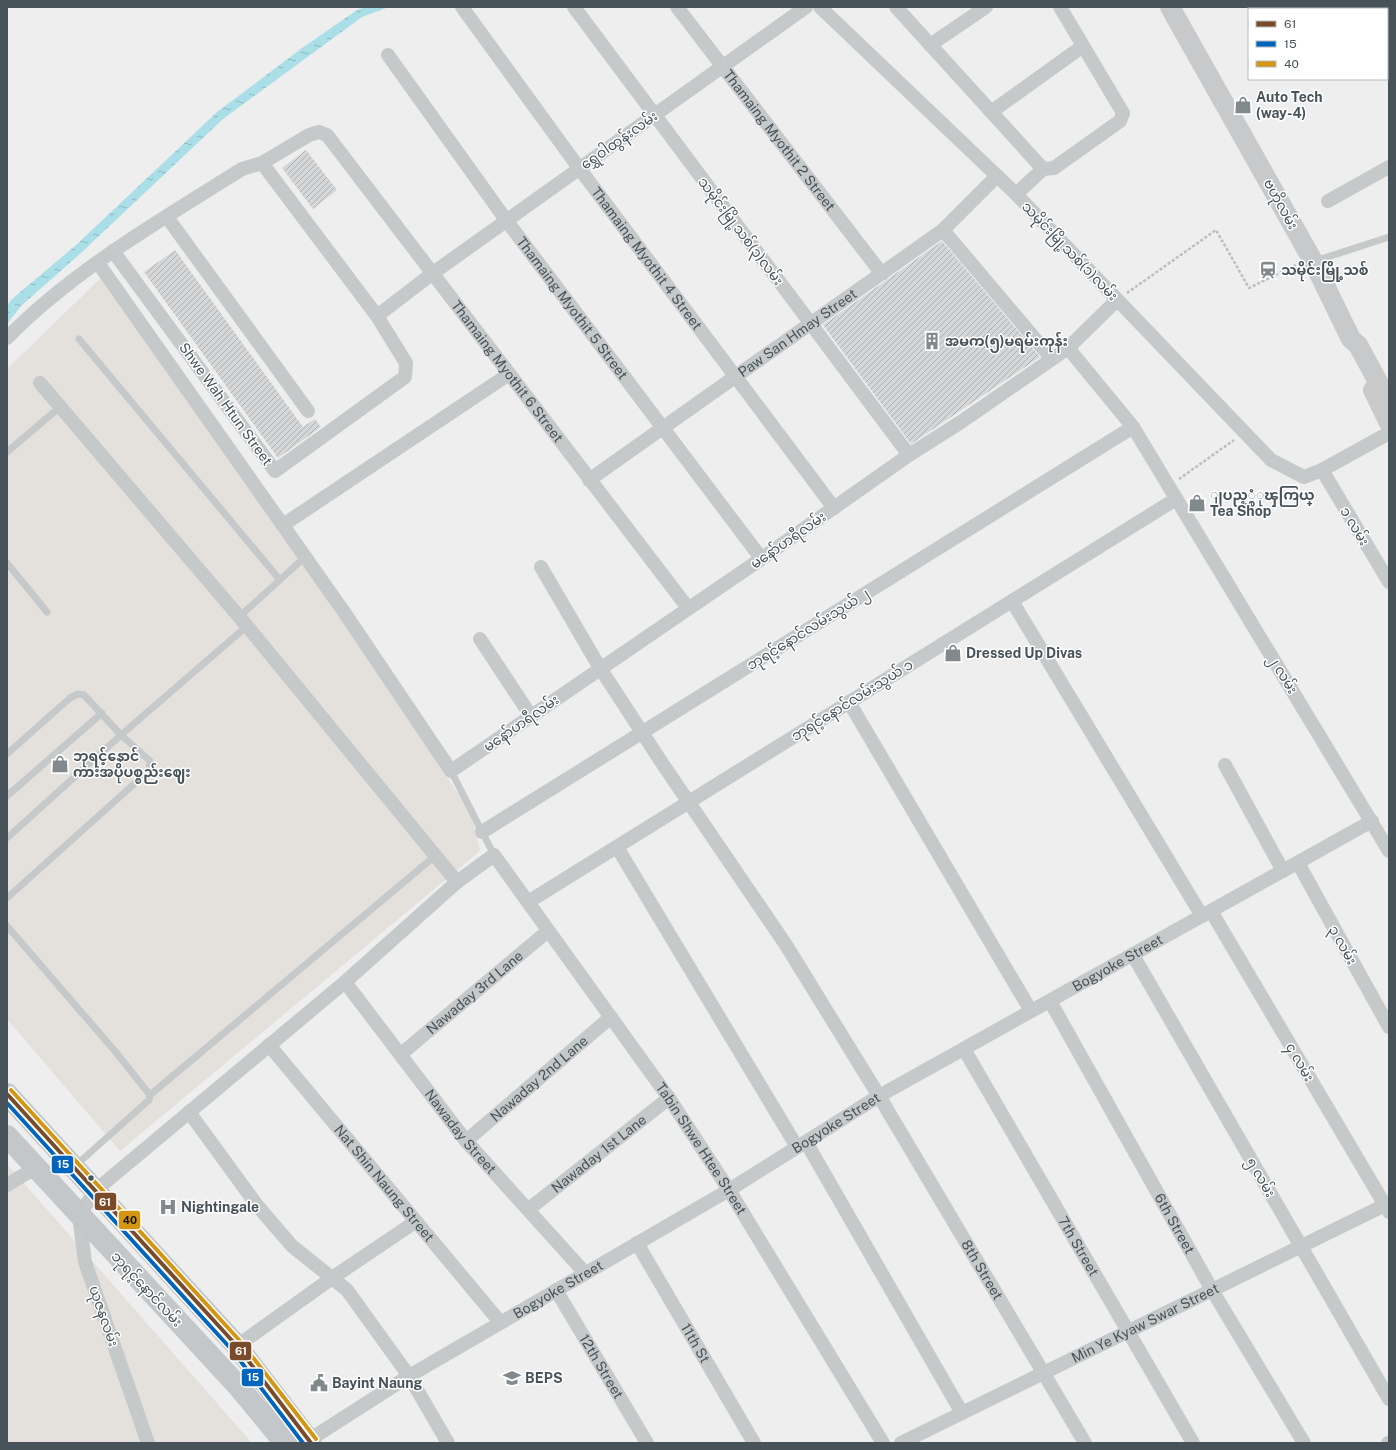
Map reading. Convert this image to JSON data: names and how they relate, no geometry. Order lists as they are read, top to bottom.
{
  "streets": {
    "main road": ["ဗဟိုလမ်း", "ဘုရင့်နောင်လမ်း"],
    "street": [
      "ရွှေဝါထွန်းလမ်း",
      "Thamaing Myothit 2 Street",
      "သမိုင်းမြို့သစ်(၃)လမ်း",
      "သမိုင်းမြို့သစ်(၁)လမ်း",
      "Thamaing Myothit 4 Street",
      "Thamaing Myothit 5 Street",
      "Paw San Hmay Street",
      "Thamaing Myothit 6 Street",
      "Shwe Wah Htun Street",
      "၁ လမ်း",
      "မနော်ဟရီလမ်း",
      "ဘုရင့်နောင်လမ်းသွယ် ၂",
      "၂ လမ်း",
      "ဘုရင့်နောင်လမ်းသွယ် ၁",
      "၃ လမ်း",
      "Bogyoke Street",
      "Nawaday 3rd Lane",
      "၄ လမ်း",
      "Nawaday 2nd Lane",
      "Nawaday Street",
      "Tabin Shwe Htee Street",
      "Nawaday 1st Lane",
      "၅ လမ်း",
      "Nat Shin Naung Street",
      "6th Street",
      "7th Street",
      "8th Street",
      "ယုဇနလမ်း",
      "Min Ye Kyaw Swar Street",
      "11th St",
      "12th Street"
    ]
  },
  "crossings": [
    ["ရွှေဝါထွန်းလမ်း", "Thamaing Myothit 2 Street"],
    ["ရွှေဝါထွန်းလမ်း", "သမိုင်းမြို့သစ်(၃)လမ်း"],
    ["ရွှေဝါထွန်းလမ်း", "Thamaing Myothit 4 Street"],
    ["ရွှေဝါထွန်းလမ်း", "Thamaing Myothit 5 Street"],
    ["ရွှေဝါထွန်းလမ်း", "Thamaing Myothit 6 Street"],
    ["Thamaing Myothit 2 Street", "Paw San Hmay Street"],
    ["သမိုင်းမြို့သစ်(၃)လမ်း", "Paw San Hmay Street"],
    ["သမိုင်းမြို့သစ်(၃)လမ်း", "မနော်ဟရီလမ်း"],
    ["သမိုင်းမြို့သစ်(၁)လမ်း", "Paw San Hmay Street"],
    ["သမိုင်းမြို့သစ်(၁)လမ်း", "၁ လမ်း"],
    ["သမိုင်းမြို့သစ်(၁)လမ်း", "မနော်ဟရီလမ်း"],
    ["Thamaing Myothit 4 Street", "Paw San Hmay Street"],
    ["Thamaing Myothit 4 Street", "မနော်ဟရီလမ်း"],
    ["Thamaing Myothit 5 Street", "Paw San Hmay Street"],
    ["Thamaing Myothit 5 Street", "မနော်ဟရီလမ်း"],
    ["Paw San Hmay Street", "Thamaing Myothit 6 Street"],
    ["Thamaing Myothit 6 Street", "မနော်ဟရီလမ်း"],
    ["မနော်ဟရီလမ်း", "၂ လမ်း"],
    ["မနော်ဟရီလမ်း", "8th Street"],
    ["ဘုရင့်နောင်လမ်းသွယ် ၂", "၂ လမ်း"],
    ["ဘုရင့်နောင်လမ်းသွယ် ၂", "8th Street"],
    ["၂ လမ်း", "ဘုရင့်နောင်လမ်းသွယ် ၁"],
    ["၂ လမ်း", "Bogyoke Street"],
    ["ဘုရင့်နောင်လမ်းသွယ် ၁", "၄ လမ်း"],
    ["ဘုရင့်နောင်လမ်းသွယ် ၁", "Tabin Shwe Htee Street"],
    ["ဘုရင့်နောင်လမ်းသွယ် ၁", "8th Street"],
    ["၃ လမ်း", "Bogyoke Street"],
    ["Bogyoke Street", "၄ လမ်း"],
    ["Bogyoke Street", "Nawaday Street"],
    ["Bogyoke Street", "Tabin Shwe Htee Street"],
    ["Bogyoke Street", "၅ လမ်း"],
    ["Bogyoke Street", "Nat Shin Naung Street"],
    ["Bogyoke Street", "6th Street"],
    ["Bogyoke Street", "7th Street"],
    ["Bogyoke Street", "8th Street"],
    ["Bogyoke Street", "ဘုရင့်နောင်လမ်း"],
    ["Bogyoke Street", "11th St"],
    ["Bogyoke Street", "12th Street"],
    ["Nawaday 3rd Lane", "Nawaday Street"],
    ["Nawaday 3rd Lane", "Tabin Shwe Htee Street"],
    ["၄ လမ်း", "Min Ye Kyaw Swar Street"],
    ["Nawaday 2nd Lane", "Nawaday Street"],
    ["Nawaday 2nd Lane", "Tabin Shwe Htee Street"],
    ["Nawaday Street", "Nawaday 1st Lane"],
    ["Tabin Shwe Htee Street", "Nawaday 1st Lane"],
    ["၅ လမ်း", "Min Ye Kyaw Swar Street"],
    ["6th Street", "Min Ye Kyaw Swar Street"],
    ["7th Street", "Min Ye Kyaw Swar Street"],
    ["8th Street", "Min Ye Kyaw Swar Street"],
    ["ဘုရင့်နောင်လမ်း", "ယုဇနလမ်း"]
  ],
  "places": {
    "shop": [
      "Auto Tech (way-4)",
      "ျပည့္စံုၾကြယ္ Tea Shop",
      "Dressed Up Divas",
      "ဘုရင့်နောင် ကားအပိုပစ္စည်းဈေး"
    ],
    "station": ["သမိုင်းမြို့သစ်"],
    "building": ["အမက(၅)မရမ်းကုန်း"],
    "hospital": ["Nightingale"],
    "school or university": ["BEPS"],
    "public building": ["Bayint Naung"]
  },
  "lines": ["transit line 40", "transit line 61", "transit line 15"],
  "legend": ["61", "15", "40"]
}
